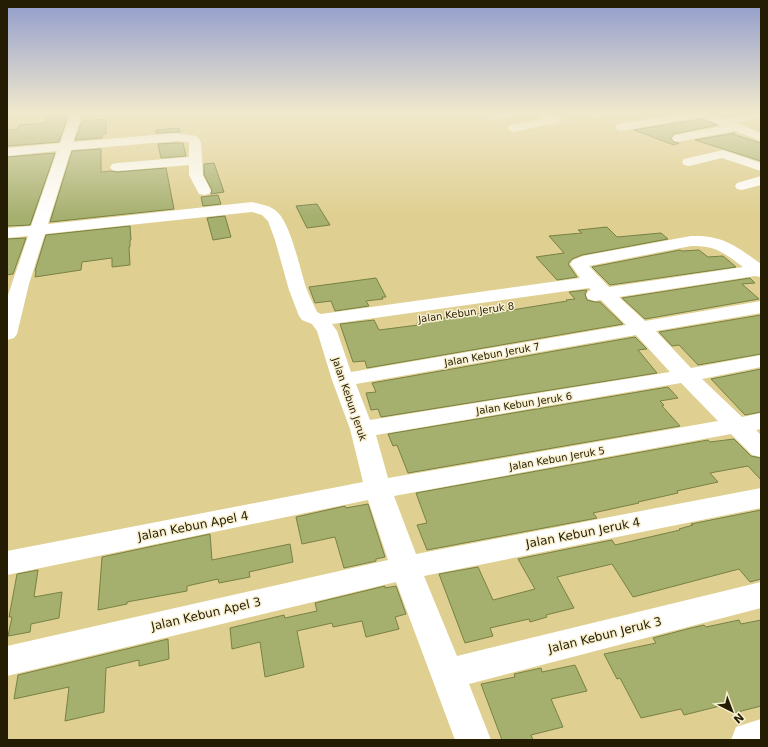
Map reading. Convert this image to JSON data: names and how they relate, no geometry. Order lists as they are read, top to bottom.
{
  "streets": {
    "street": [
      "Jalan Kebun Jeruk 8",
      "Jalan Kebun Jeruk 7",
      "Jalan Kebun Jeruk",
      "Jalan Kebun Jeruk 6",
      "Jalan Kebun Jeruk 5",
      "Jalan Kebun Apel 4",
      "Jalan Kebun Jeruk 4",
      "Jalan Kebun Apel 3",
      "Jalan Kebun Jeruk 3"
    ]
  },
  "crossings": [
    ["Jalan Kebun Jeruk 8", "Jalan Kebun Jeruk"],
    ["Jalan Kebun Jeruk 7", "Jalan Kebun Jeruk"],
    ["Jalan Kebun Jeruk", "Jalan Kebun Jeruk 6"],
    ["Jalan Kebun Jeruk", "Jalan Kebun Jeruk 5"],
    ["Jalan Kebun Jeruk", "Jalan Kebun Apel 4"],
    ["Jalan Kebun Jeruk", "Jalan Kebun Jeruk 4"],
    ["Jalan Kebun Jeruk", "Jalan Kebun Apel 3"],
    ["Jalan Kebun Jeruk", "Jalan Kebun Jeruk 3"],
    ["Jalan Kebun Jeruk 5", "Jalan Kebun Apel 4"],
    ["Jalan Kebun Jeruk 4", "Jalan Kebun Apel 3"]
  ],
  "north": "bottom right"
}
